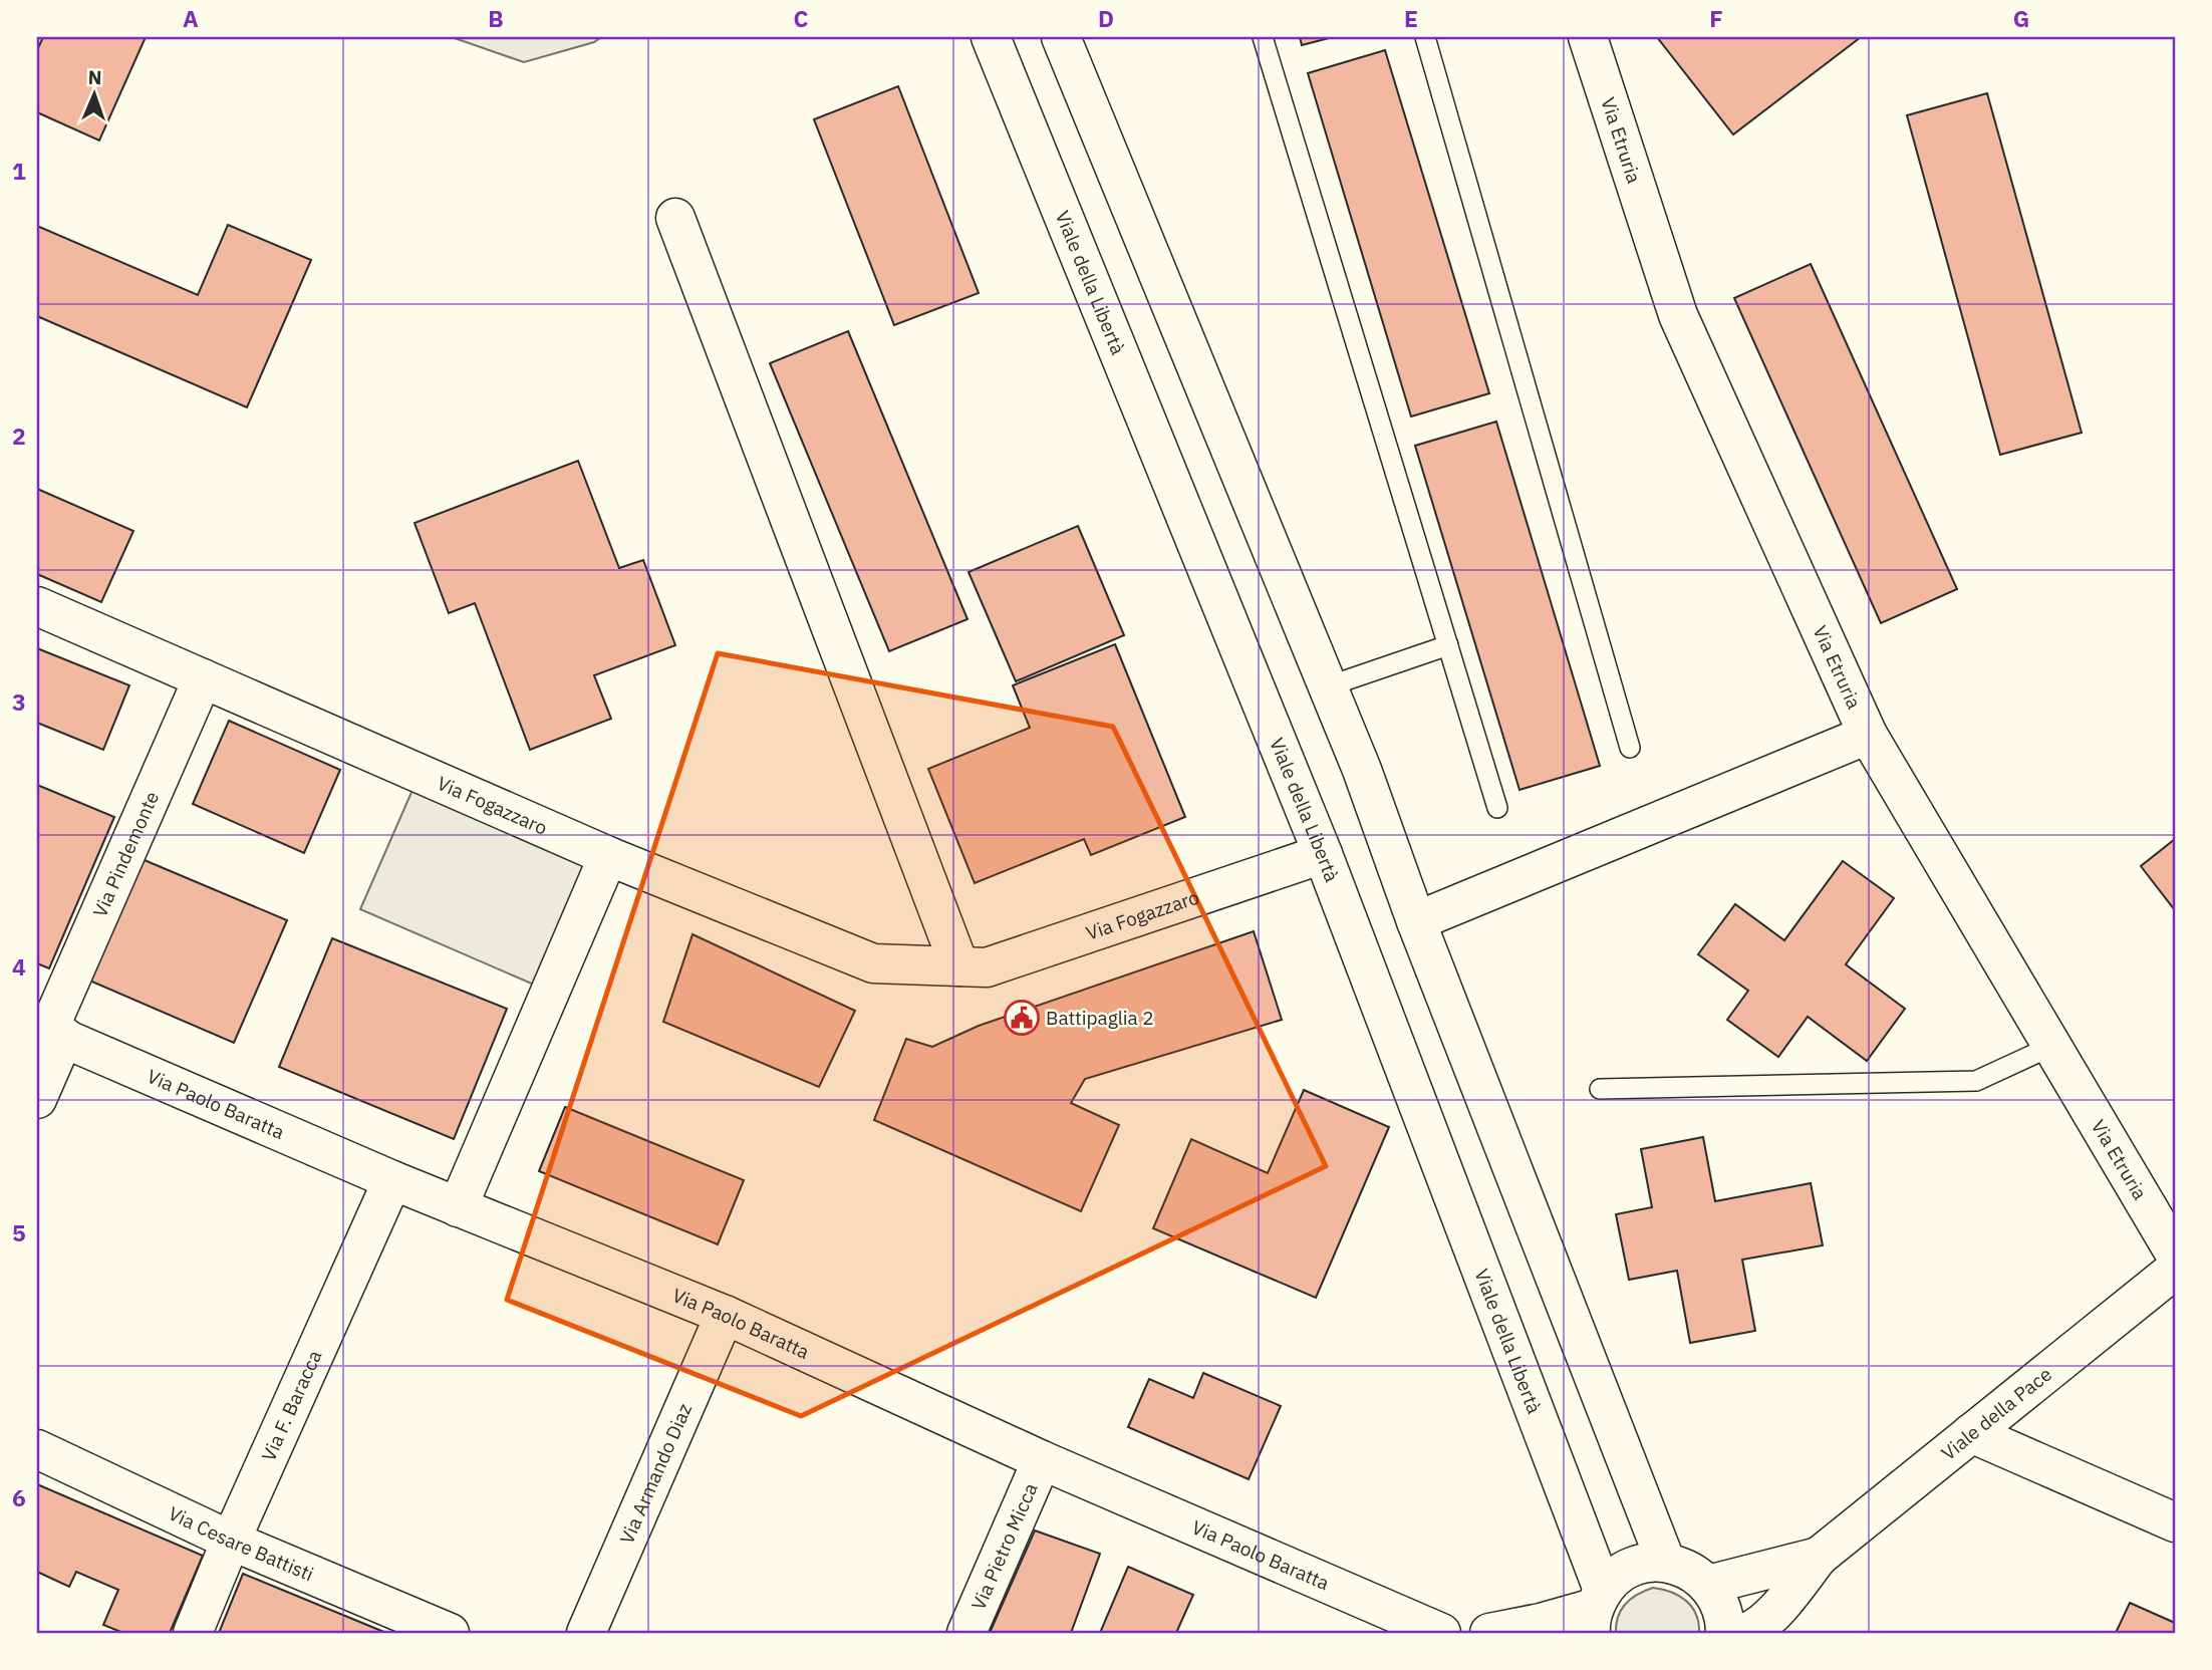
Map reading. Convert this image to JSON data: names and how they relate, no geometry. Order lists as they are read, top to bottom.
{
  "streets": {
    "street": [
      "Via Etruria",
      "Viale della Libertà",
      "Via Fogazzaro",
      "Via Pindemonte",
      "Via Paolo Baratta",
      "Via F. Baracca",
      "Viale della Pace",
      "Via Armando Diaz",
      "Via Cesare Battisti",
      "Via Pietro Micca"
    ]
  },
  "crossings": [
    ["Viale della Libertà", "Via Fogazzaro"],
    ["Via Fogazzaro", "Via Pindemonte"],
    ["Via Pindemonte", "Via Paolo Baratta"],
    ["Via Paolo Baratta", "Via F. Baracca"],
    ["Via Paolo Baratta", "Via Armando Diaz"],
    ["Via Paolo Baratta", "Via Pietro Micca"],
    ["Via F. Baracca", "Via Cesare Battisti"]
  ],
  "places": {
    "public building": ["Battipaglia 2"]
  },
  "north": "top",
  "grid": {
    "columns": [
      "A",
      "B",
      "C",
      "D",
      "E",
      "F",
      "G"
    ],
    "rows": [
      "1",
      "2",
      "3",
      "4",
      "5",
      "6"
    ]
  }
}
